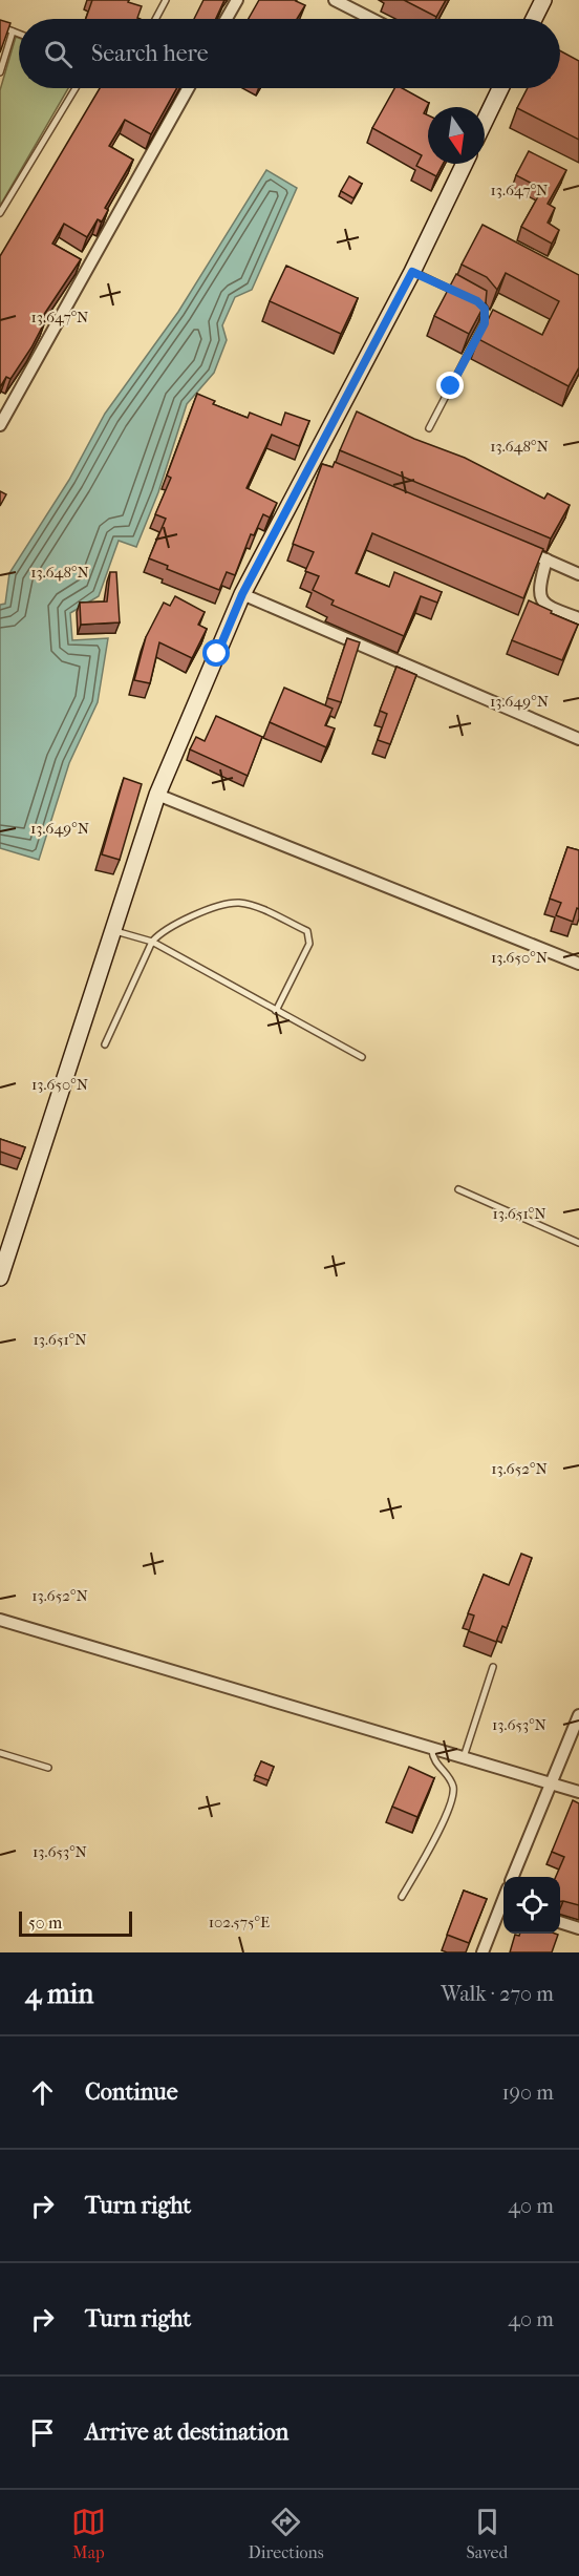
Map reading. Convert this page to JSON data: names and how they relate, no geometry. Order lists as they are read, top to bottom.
{
  "scale_bar": "50 m",
  "north": "bottom",
  "page": {
    "search": "Search here",
    "scale": "50 m",
    "heading": ["4 min", "Walk · 270 m"],
    "list": [
      ["Continue", "190 m"],
      ["Turn right", "40 m"],
      ["Turn right", "40 m"],
      "Arrive at destination"
    ],
    "nav": ["Map", "Directions", "Saved"]
  },
  "coordinates": [
    "13.647°N",
    "13.648°N",
    "13.649°N",
    "13.650°N",
    "13.651°N",
    "13.652°N",
    "13.653°N",
    "102.575°E"
  ]
}
